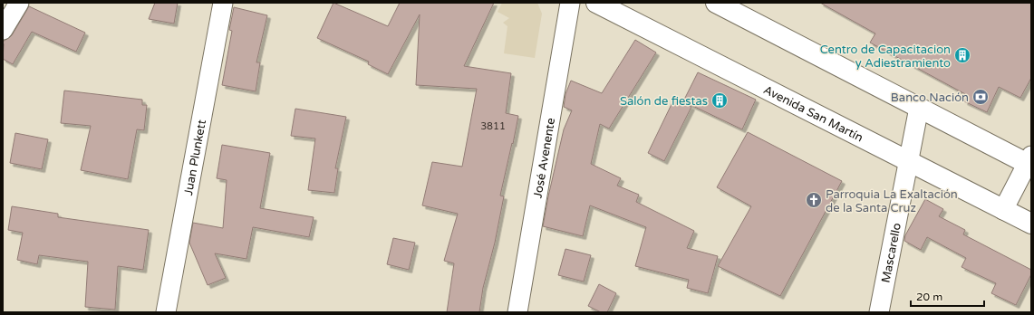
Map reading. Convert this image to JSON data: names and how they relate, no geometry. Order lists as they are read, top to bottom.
{
  "streets": {
    "main road": ["Avenida San Martín"],
    "street": ["Juan Plunkett", "José Avenente", "Mascarello"]
  },
  "crossings": [
    ["Avenida San Martín", "Mascarello"]
  ],
  "places": {
    "building": ["Centro de Capacitacion y Adiestramiento", "Salón de fiestas"],
    "bank": ["Banco Nación"],
    "church": ["Parroquia La Exaltación de la Santa Cruz"]
  },
  "house_numbers": ["3811"],
  "scale_bar": "20 m"
}
